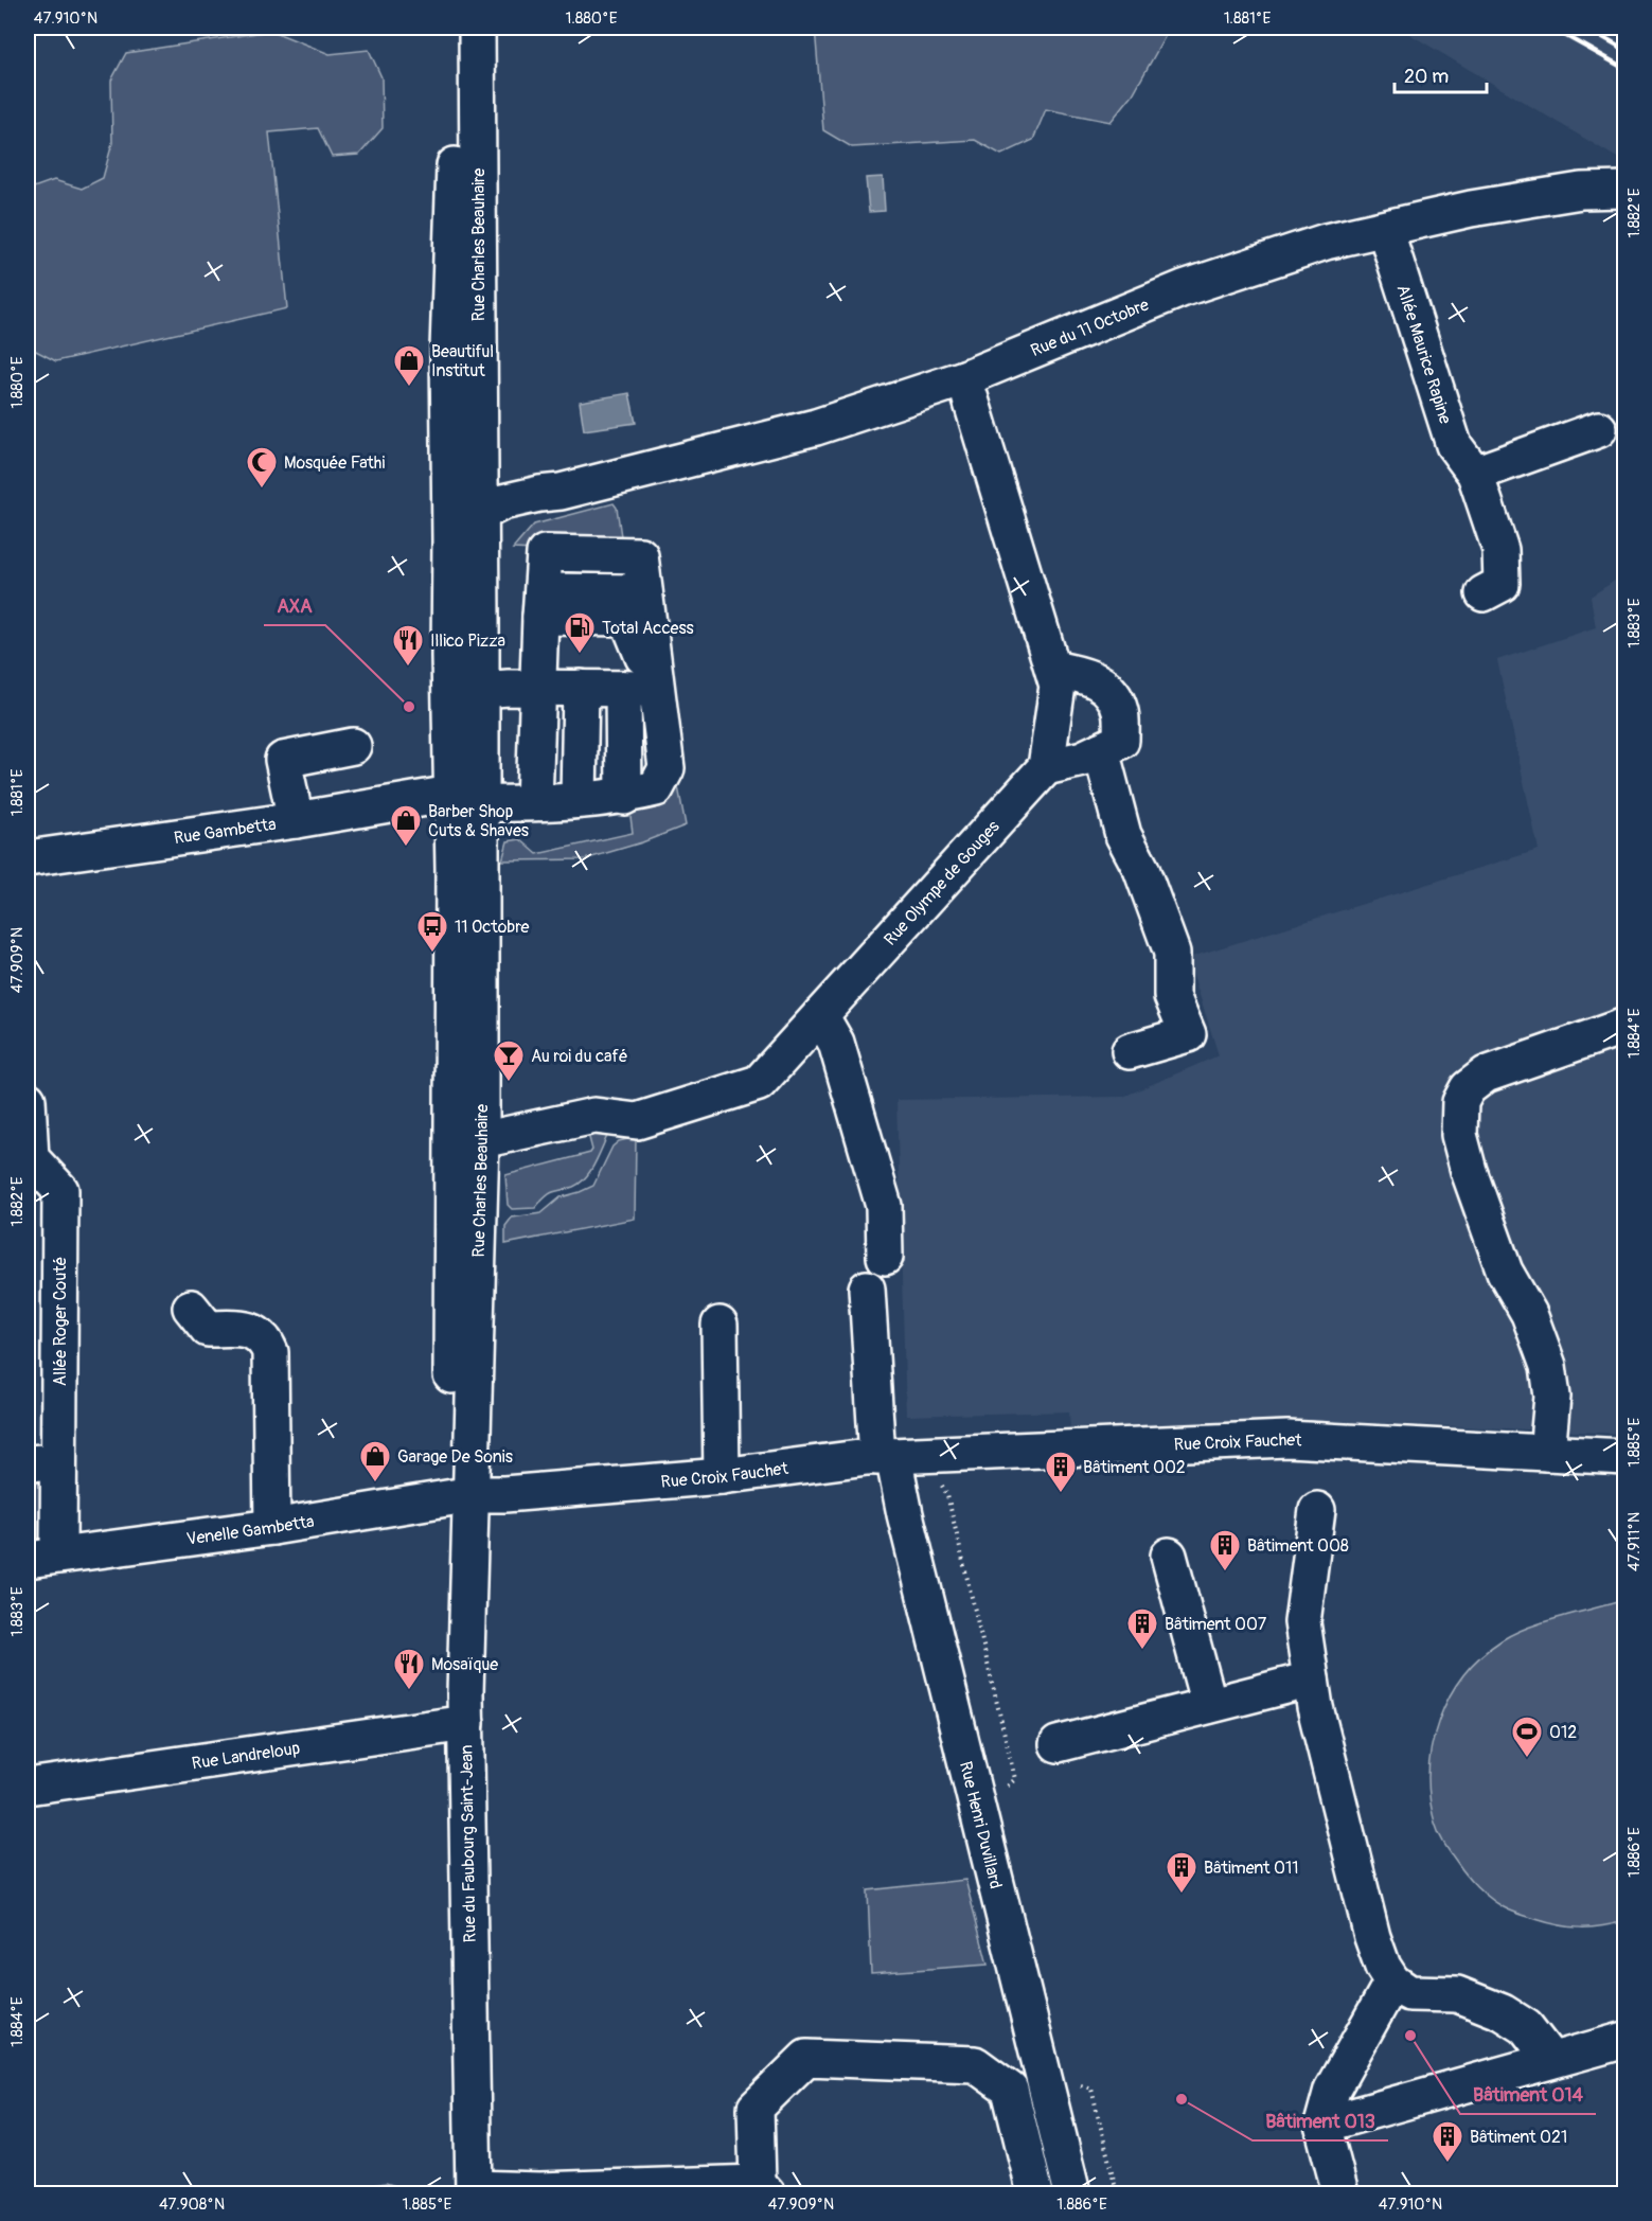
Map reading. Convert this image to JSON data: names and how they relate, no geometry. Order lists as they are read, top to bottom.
{
  "streets": {
    "street": [
      "Rue Charles Beauhaire",
      "Rue du 11 Octobre",
      "Allée Maurice Rapine",
      "Rue Gambetta",
      "Rue Olympe de Gouges",
      "Allée Roger Couté",
      "Rue Croix Fauchet",
      "Venelle Gambetta",
      "Rue Landreloup",
      "Rue Henri Duvillard",
      "Rue du Faubourg Saint-Jean"
    ]
  },
  "crossings": [
    ["Rue Charles Beauhaire", "Rue du 11 Octobre"],
    ["Rue Charles Beauhaire", "Rue Gambetta"],
    ["Rue Charles Beauhaire", "Rue Olympe de Gouges"],
    ["Rue Charles Beauhaire", "Rue Croix Fauchet"],
    ["Rue Charles Beauhaire", "Venelle Gambetta"],
    ["Rue Charles Beauhaire", "Rue du Faubourg Saint-Jean"],
    ["Rue du 11 Octobre", "Allée Maurice Rapine"],
    ["Allée Roger Couté", "Venelle Gambetta"],
    ["Rue Croix Fauchet", "Venelle Gambetta"],
    ["Rue Croix Fauchet", "Rue Henri Duvillard"],
    ["Rue Croix Fauchet", "Rue du Faubourg Saint-Jean"],
    ["Venelle Gambetta", "Rue du Faubourg Saint-Jean"],
    ["Rue Landreloup", "Rue du Faubourg Saint-Jean"]
  ],
  "places": {
    "shop": ["Beautiful Institut", "Barber Shop Cuts & Shaves", "Garage De Sonis"],
    "mosque": ["Mosquée Fathi"],
    "fuel station": ["Total Access"],
    "restaurant": ["Illico Pizza", "Mosaïque"],
    "other": ["AXA", "Bâtiment 014", "Bâtiment 013"],
    "bus stop": ["11 Octobre"],
    "bar": ["Au roi du café"],
    "building": [
      "Bâtiment 002",
      "Bâtiment 008",
      "Bâtiment 007",
      "Bâtiment 011",
      "Bâtiment 021"
    ],
    "sports": ["012"]
  },
  "scale_bar": "20 m",
  "coordinates": [
    "47.910°N",
    "1.880°E",
    "1.881°E",
    "1.882°E",
    "1.883°E",
    "47.909°N",
    "1.884°E",
    "1.885°E",
    "47.911°N",
    "1.886°E",
    "47.908°N"
  ]
}
